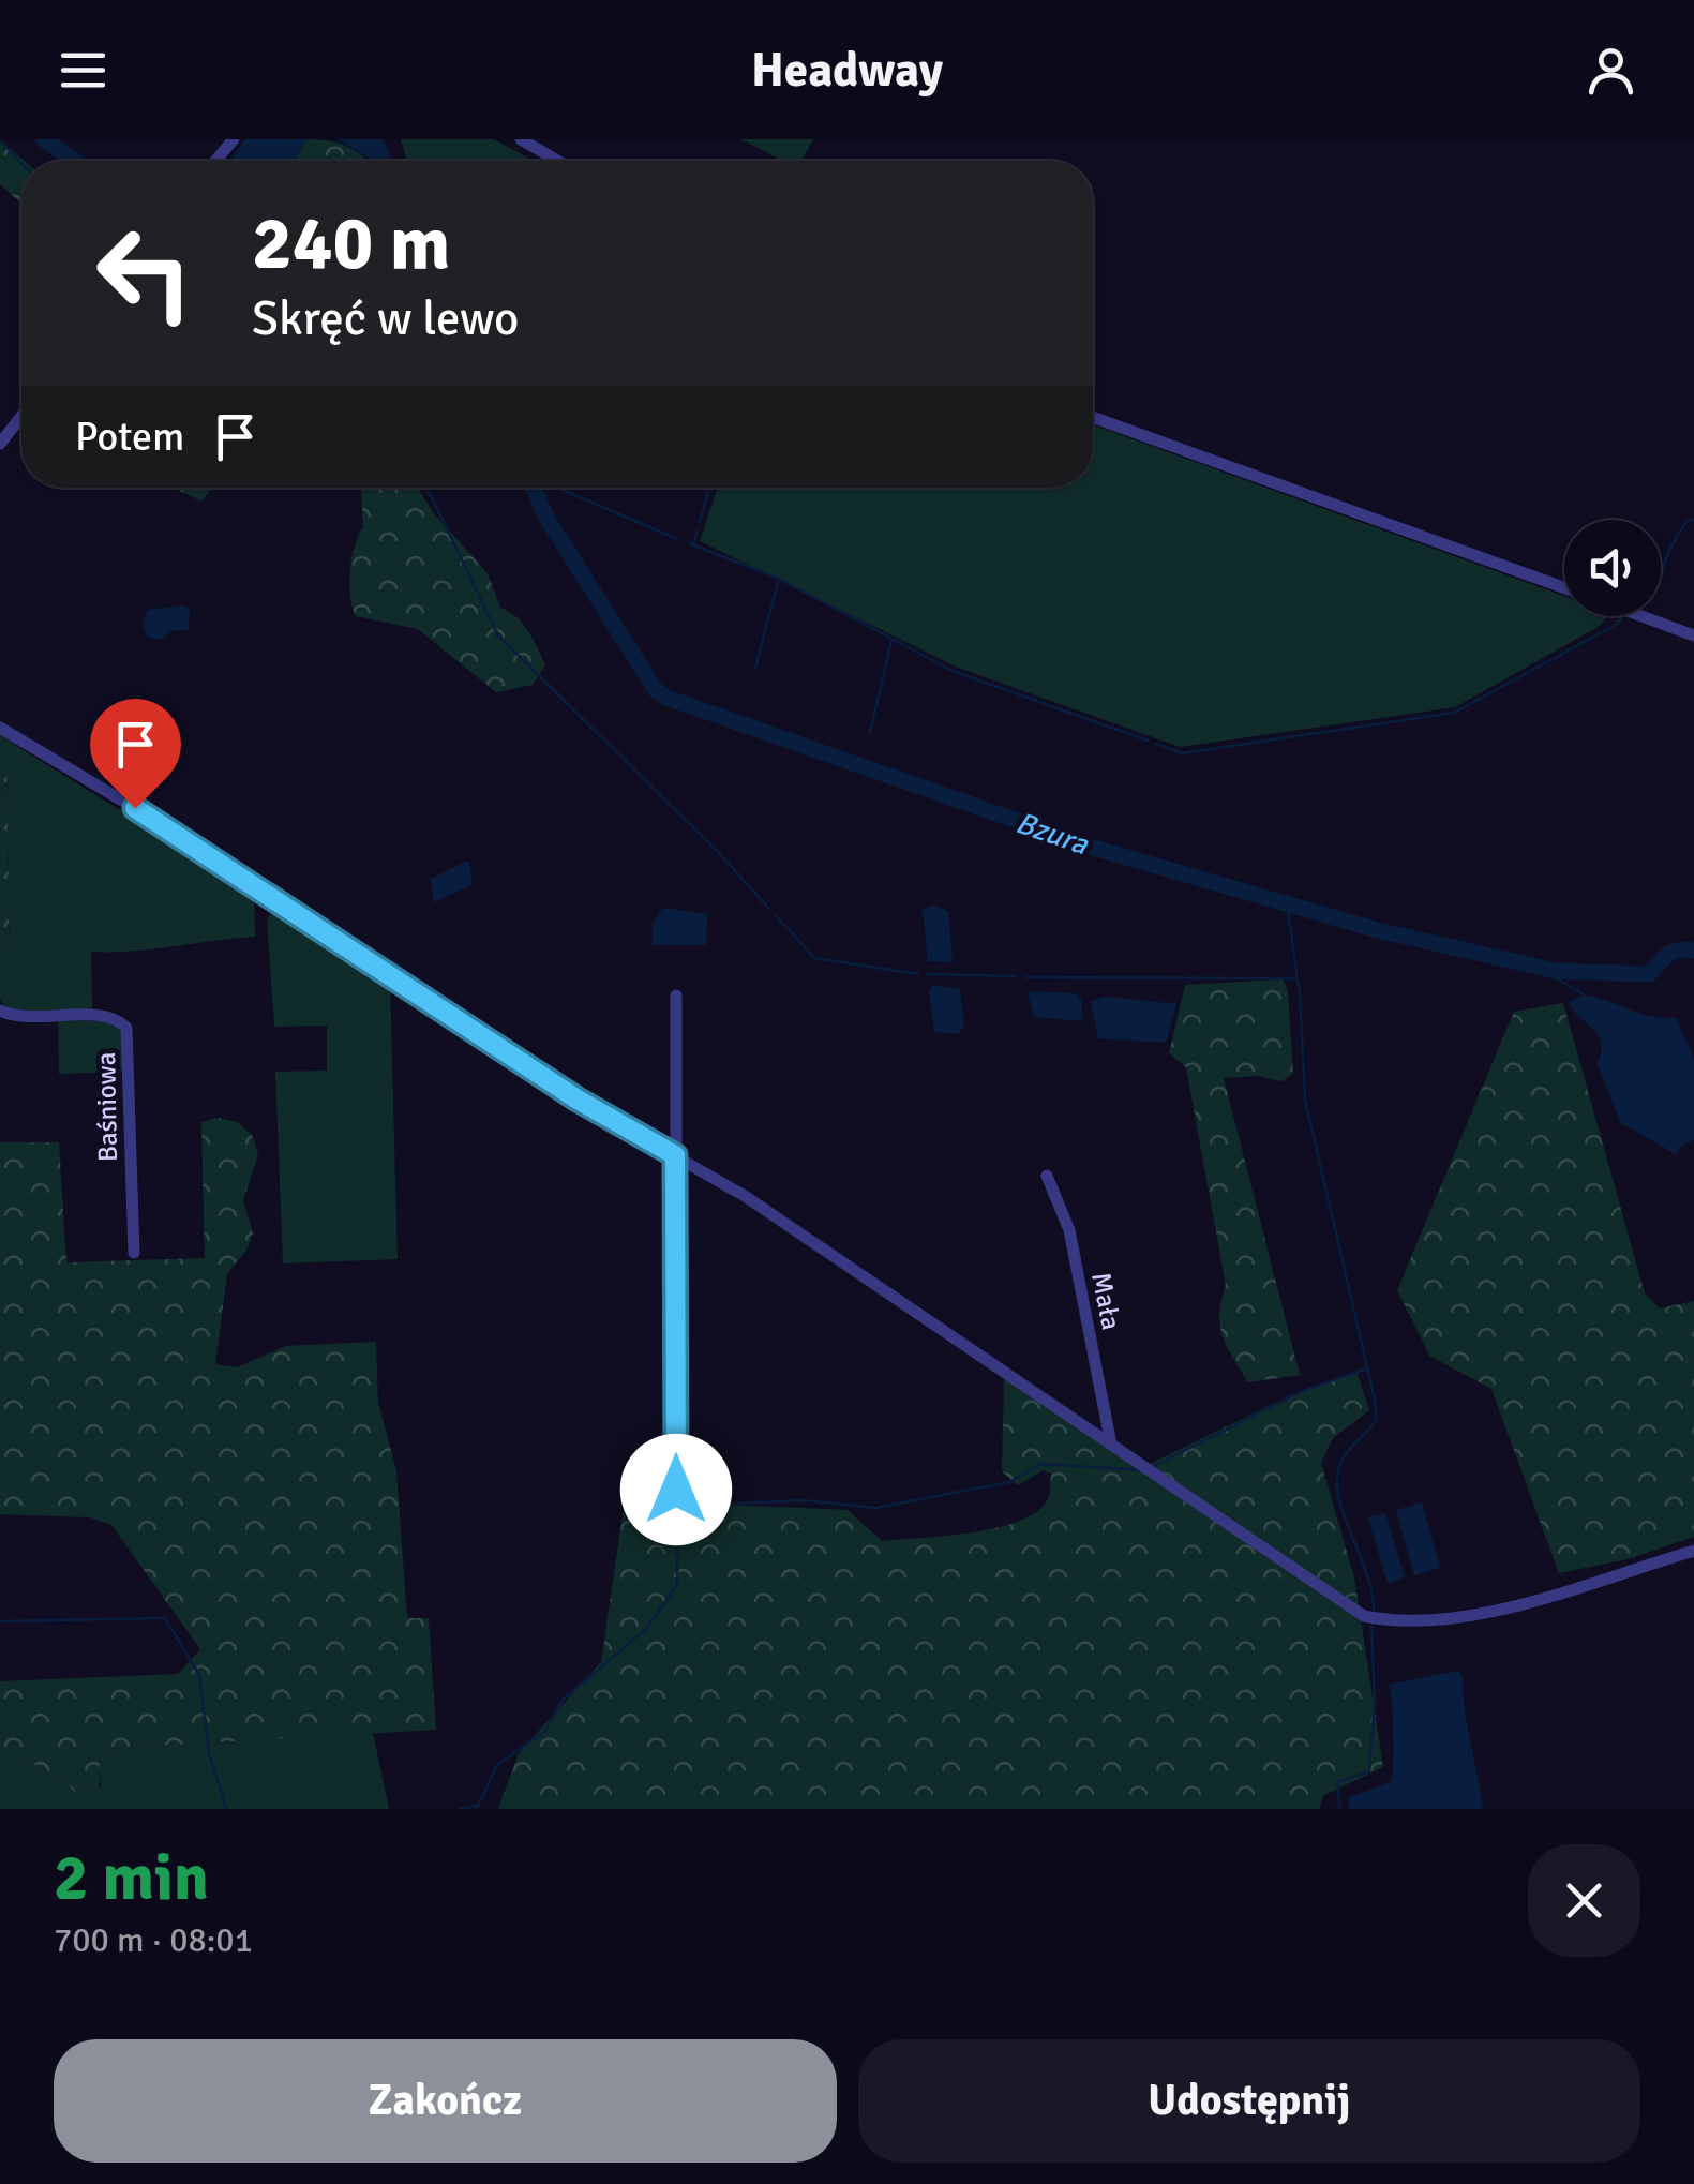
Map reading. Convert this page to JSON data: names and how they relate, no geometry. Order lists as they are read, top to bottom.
{
  "streets": {
    "street": ["Baśniowa", "Mała"]
  },
  "water": ["Bzura"],
  "page": {
    "header": "Headway",
    "turn": ["240 m", "Skręć w lewo"],
    "then": "Potem",
    "heading": ["2 min", "700 m · 08:01"],
    "buttons": ["Zakończ", "Udostępnij"]
  }
}
